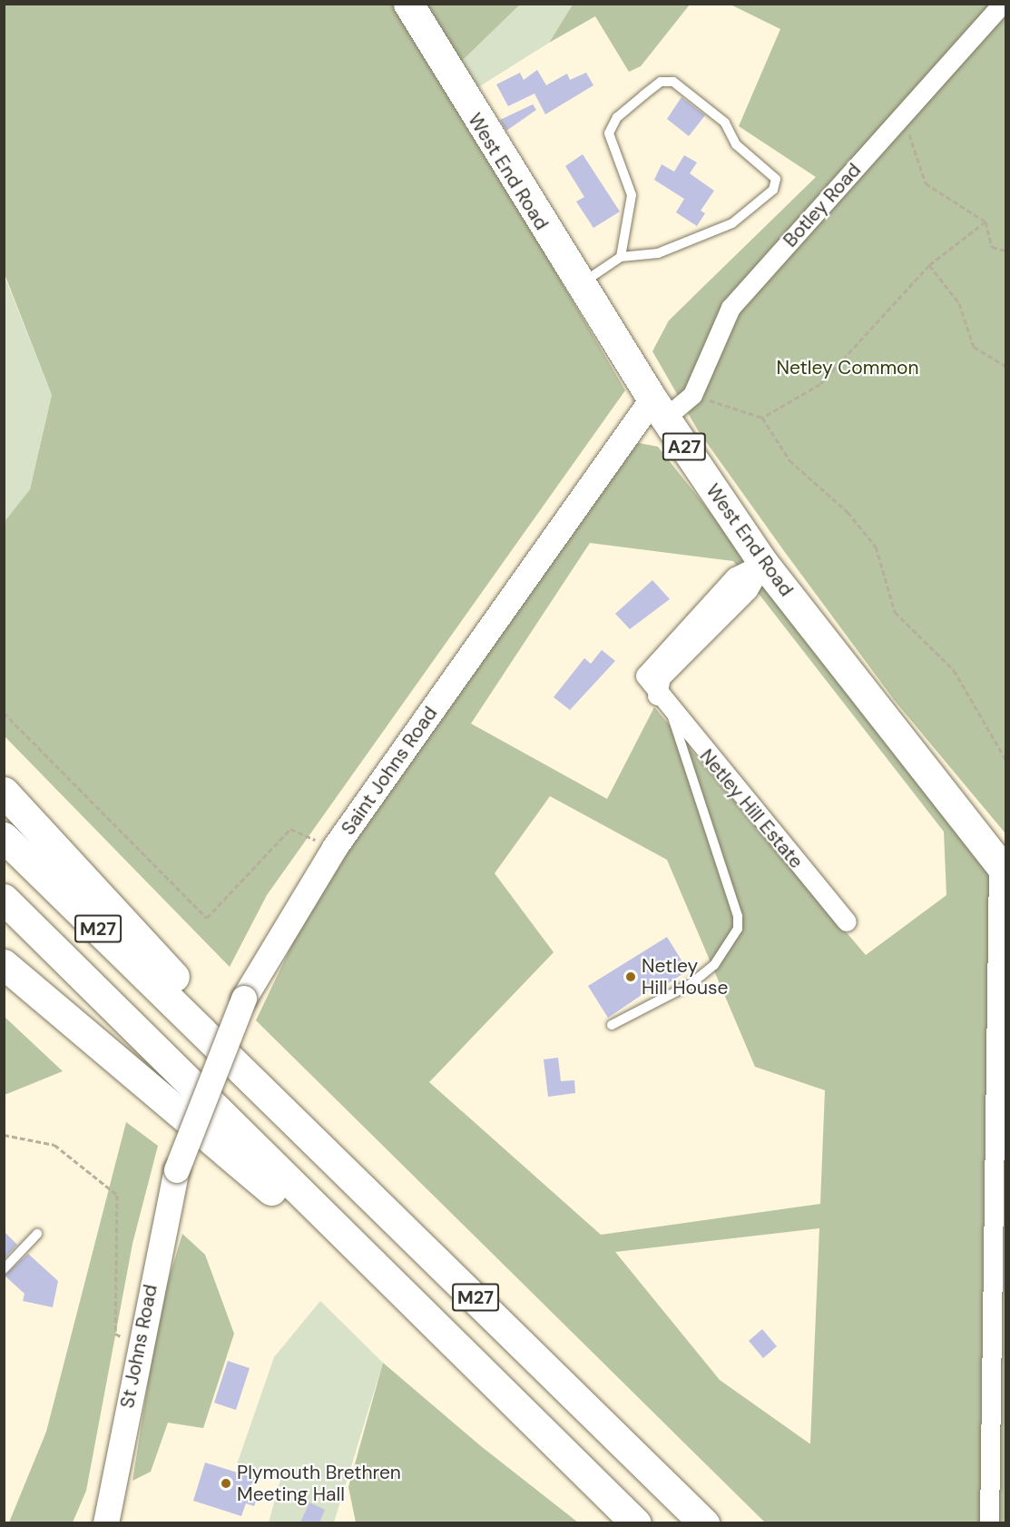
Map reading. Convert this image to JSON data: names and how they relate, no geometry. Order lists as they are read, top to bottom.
{
  "streets": {
    "main road": [
      "West End Road",
      "A27",
      "Saint Johns Road",
      "M27",
      "St Johns Road"
    ],
    "street": ["Botley Road", "Netley Hill Estate"]
  },
  "crossings": [
    ["West End Road", "Botley Road"],
    ["West End Road", "Saint Johns Road"],
    ["West End Road", "Netley Hill Estate"],
    ["Botley Road", "Saint Johns Road"],
    ["Saint Johns Road", "St Johns Road"]
  ],
  "parks": ["Netley Common"],
  "places": ["Netley Hill House", "Plymouth Brethren Meeting Hall"]
}
